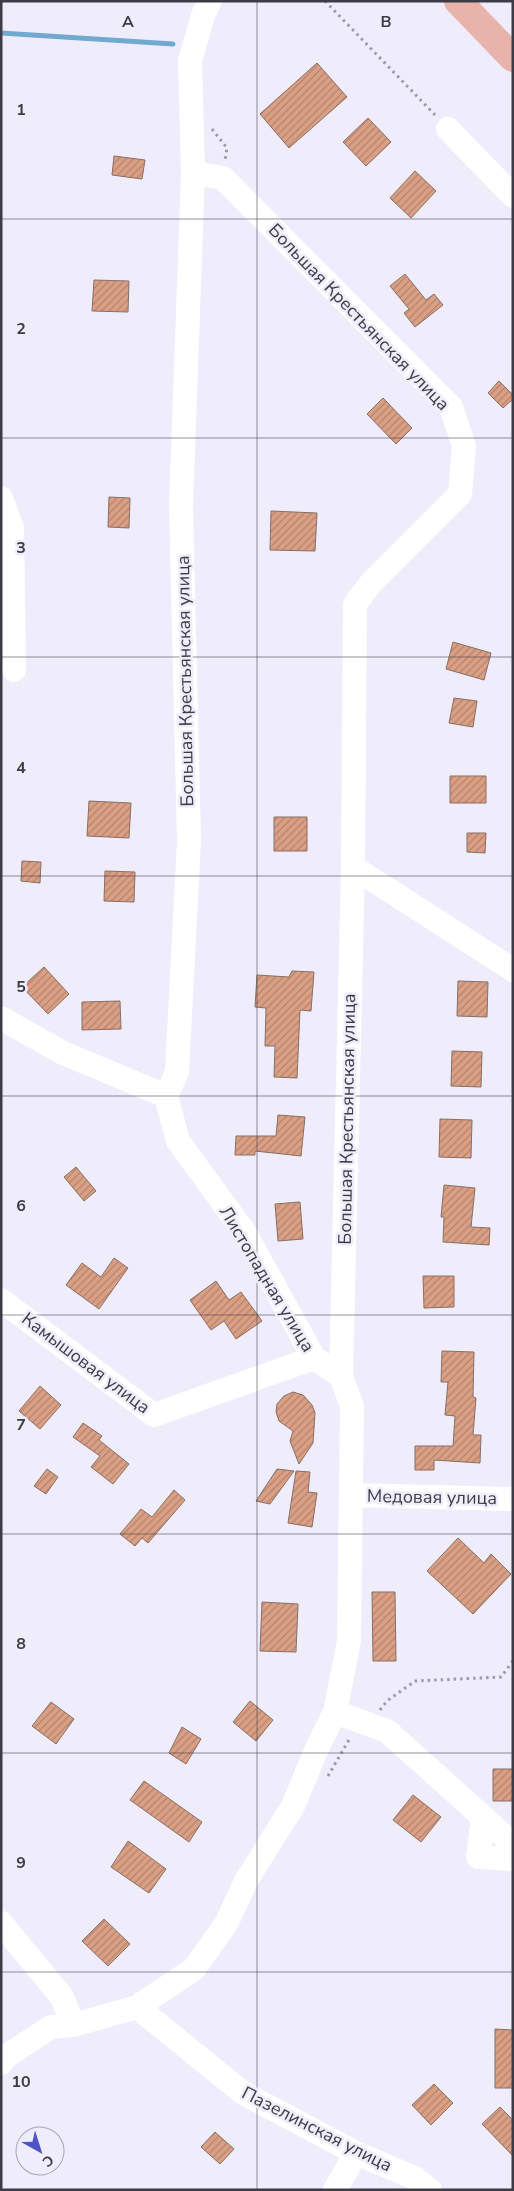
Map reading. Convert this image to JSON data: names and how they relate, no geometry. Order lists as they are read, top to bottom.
{
  "streets": {
    "street": [
      "Большая Крестьянская улица",
      "Листопадная улица",
      "Камышовая улица",
      "Медовая улица",
      "Пазелинская улица"
    ]
  },
  "crossings": [
    ["Большая Крестьянская улица", "Листопадная улица"],
    ["Большая Крестьянская улица", "Медовая улица"],
    ["Большая Крестьянская улица", "Пазелинская улица"],
    ["Листопадная улица", "Камышовая улица"]
  ],
  "north": "bottom right",
  "grid": {
    "columns": ["A", "B"],
    "rows": [
      "1",
      "2",
      "3",
      "4",
      "5",
      "6",
      "7",
      "8",
      "9",
      "10"
    ]
  }
}
